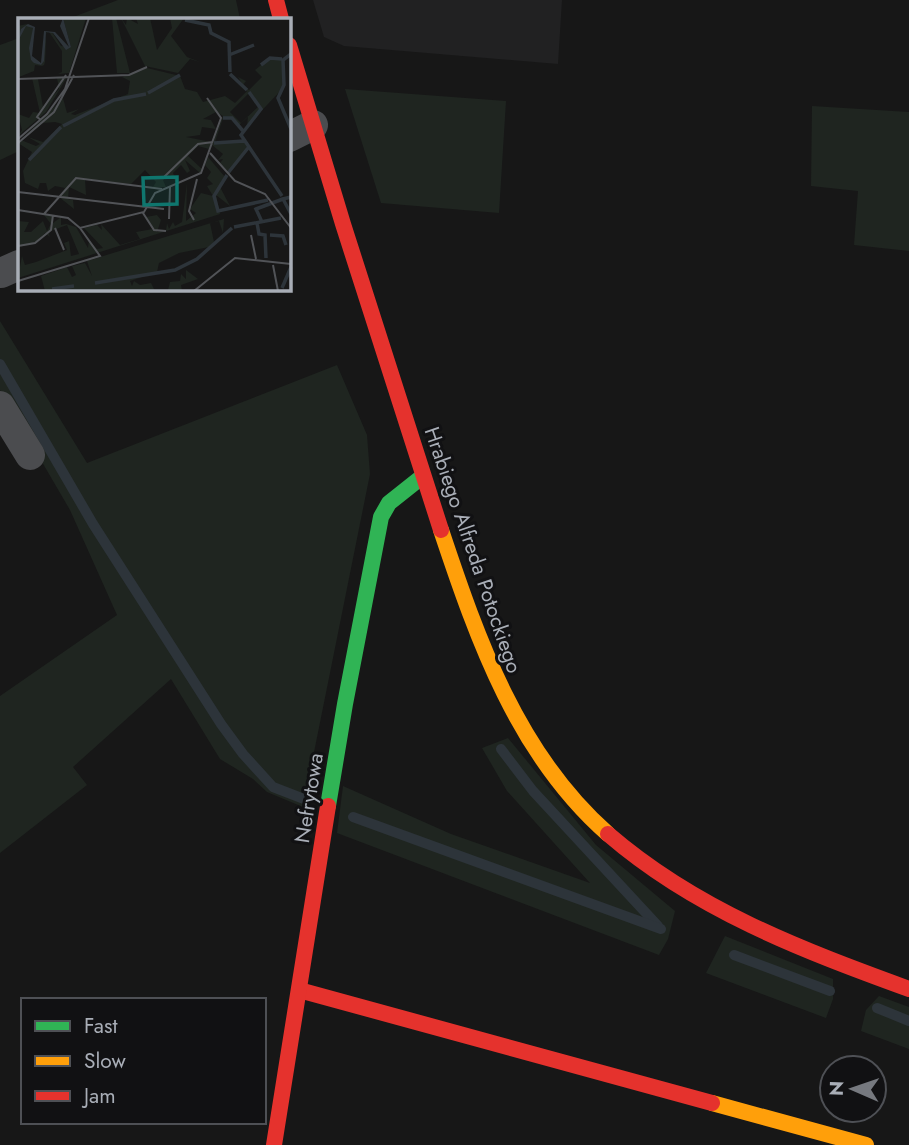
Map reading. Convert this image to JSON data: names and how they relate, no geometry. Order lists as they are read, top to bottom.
{
  "streets": {
    "street": ["Hrabiego Alfreda Potockiego", "Nefrytowa"]
  },
  "crossings": [
    ["Hrabiego Alfreda Potockiego", "Nefrytowa"]
  ],
  "legend": ["Fast", "Slow", "Jam"],
  "north": "left"
}
